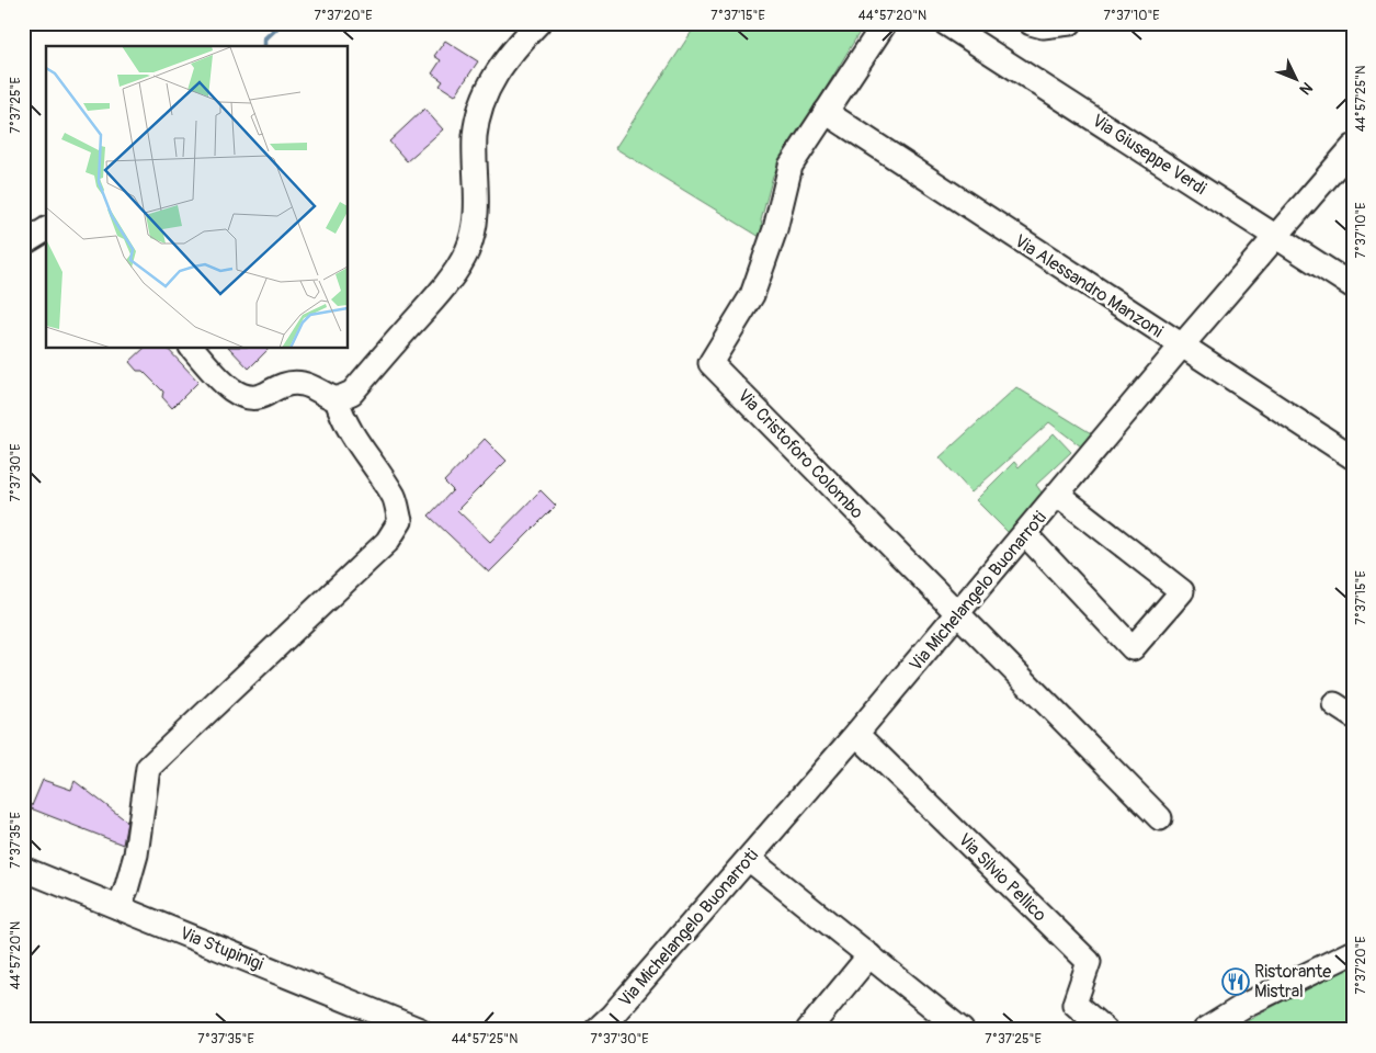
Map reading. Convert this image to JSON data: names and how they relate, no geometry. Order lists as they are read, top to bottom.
{
  "streets": {
    "street": [
      "Via Giuseppe Verdi",
      "Via Alessandro Manzoni",
      "Via Cristoforo Colombo",
      "Via Michelangelo Buonarroti",
      "Via Silvio Pellico",
      "Via Stupinigi"
    ]
  },
  "crossings": [
    ["Via Giuseppe Verdi", "Via Michelangelo Buonarroti"],
    ["Via Alessandro Manzoni", "Via Cristoforo Colombo"],
    ["Via Alessandro Manzoni", "Via Michelangelo Buonarroti"],
    ["Via Cristoforo Colombo", "Via Michelangelo Buonarroti"],
    ["Via Michelangelo Buonarroti", "Via Silvio Pellico"]
  ],
  "places": {
    "restaurant": ["Ristorante Mistral"]
  },
  "north": "bottom right",
  "coordinates": [
    "7°37'20\"E",
    "7°37'15\"E",
    "44°57'20\"N",
    "7°37'10\"E",
    "44°57'25\"N",
    "7°37'25\"E",
    "7°37'30\"E",
    "7°37'35\"E"
  ]
}
